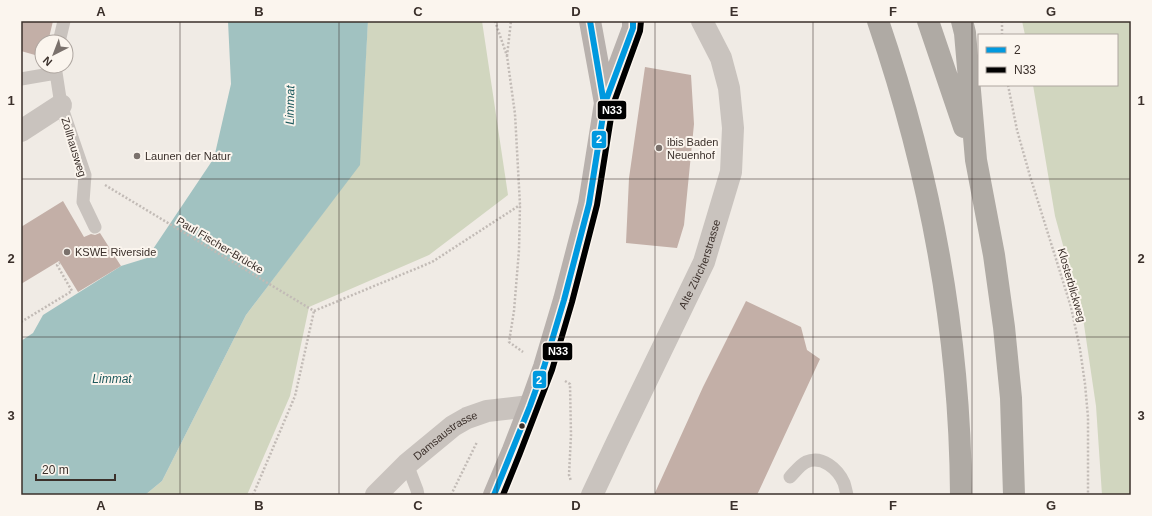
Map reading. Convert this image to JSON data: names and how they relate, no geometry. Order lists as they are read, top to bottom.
{
  "streets": {
    "street": ["Alte Zürcherstrasse", "Damsaustrasse"],
    "lane": ["Zollhausweg"],
    "path": ["Paul Fischer-Brücke", "Klosterblickweg"]
  },
  "water": ["Limmat"],
  "places": ["ibis Baden Neuenhof", "Launen der Natur", "KSWE Riverside"],
  "lines": ["transit line 2", "transit line N33"],
  "legend": ["2", "N33"],
  "scale_bar": "20 m",
  "north": "bottom left",
  "grid": {
    "columns": [
      "A",
      "B",
      "C",
      "D",
      "E",
      "F",
      "G"
    ],
    "rows": ["1", "2", "3"]
  }
}
